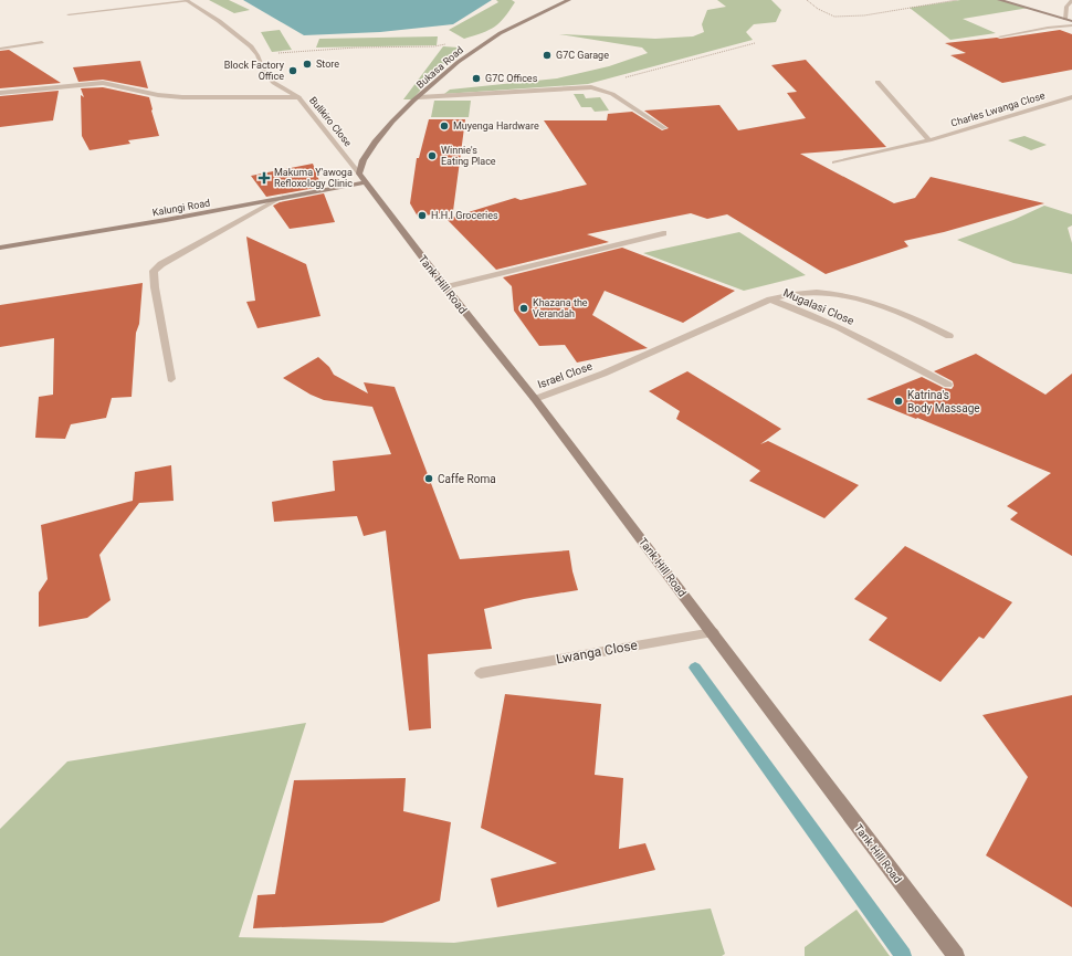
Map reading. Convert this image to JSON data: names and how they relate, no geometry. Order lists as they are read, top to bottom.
{
  "streets": {
    "street": [
      "Bukasa Road",
      "Charles Lwanga Close",
      "Bulikiro Close",
      "Kalungi Road",
      "Tank Hill Road",
      "Mugalasi Close",
      "Israel Close",
      "Lwanga Close"
    ]
  },
  "crossings": [
    ["Bukasa Road", "Bulikiro Close"],
    ["Bukasa Road", "Kalungi Road"],
    ["Bukasa Road", "Tank Hill Road"],
    ["Bulikiro Close", "Kalungi Road"],
    ["Bulikiro Close", "Tank Hill Road"],
    ["Kalungi Road", "Tank Hill Road"],
    ["Tank Hill Road", "Israel Close"],
    ["Tank Hill Road", "Lwanga Close"],
    ["Mugalasi Close", "Israel Close"]
  ],
  "places": {
    "other": [
      "G7C Garage",
      "Store",
      "Block Factory Office",
      "G7C Offices",
      "Muyenga Hardware",
      "Winnie's Eating Place",
      "H.H.I Groceries",
      "Khazana the Verandah",
      "Katrina's Body Massage",
      "Caffe Roma"
    ],
    "health": ["Makuma Y'awoga Refloxology Clinic"]
  }
}
